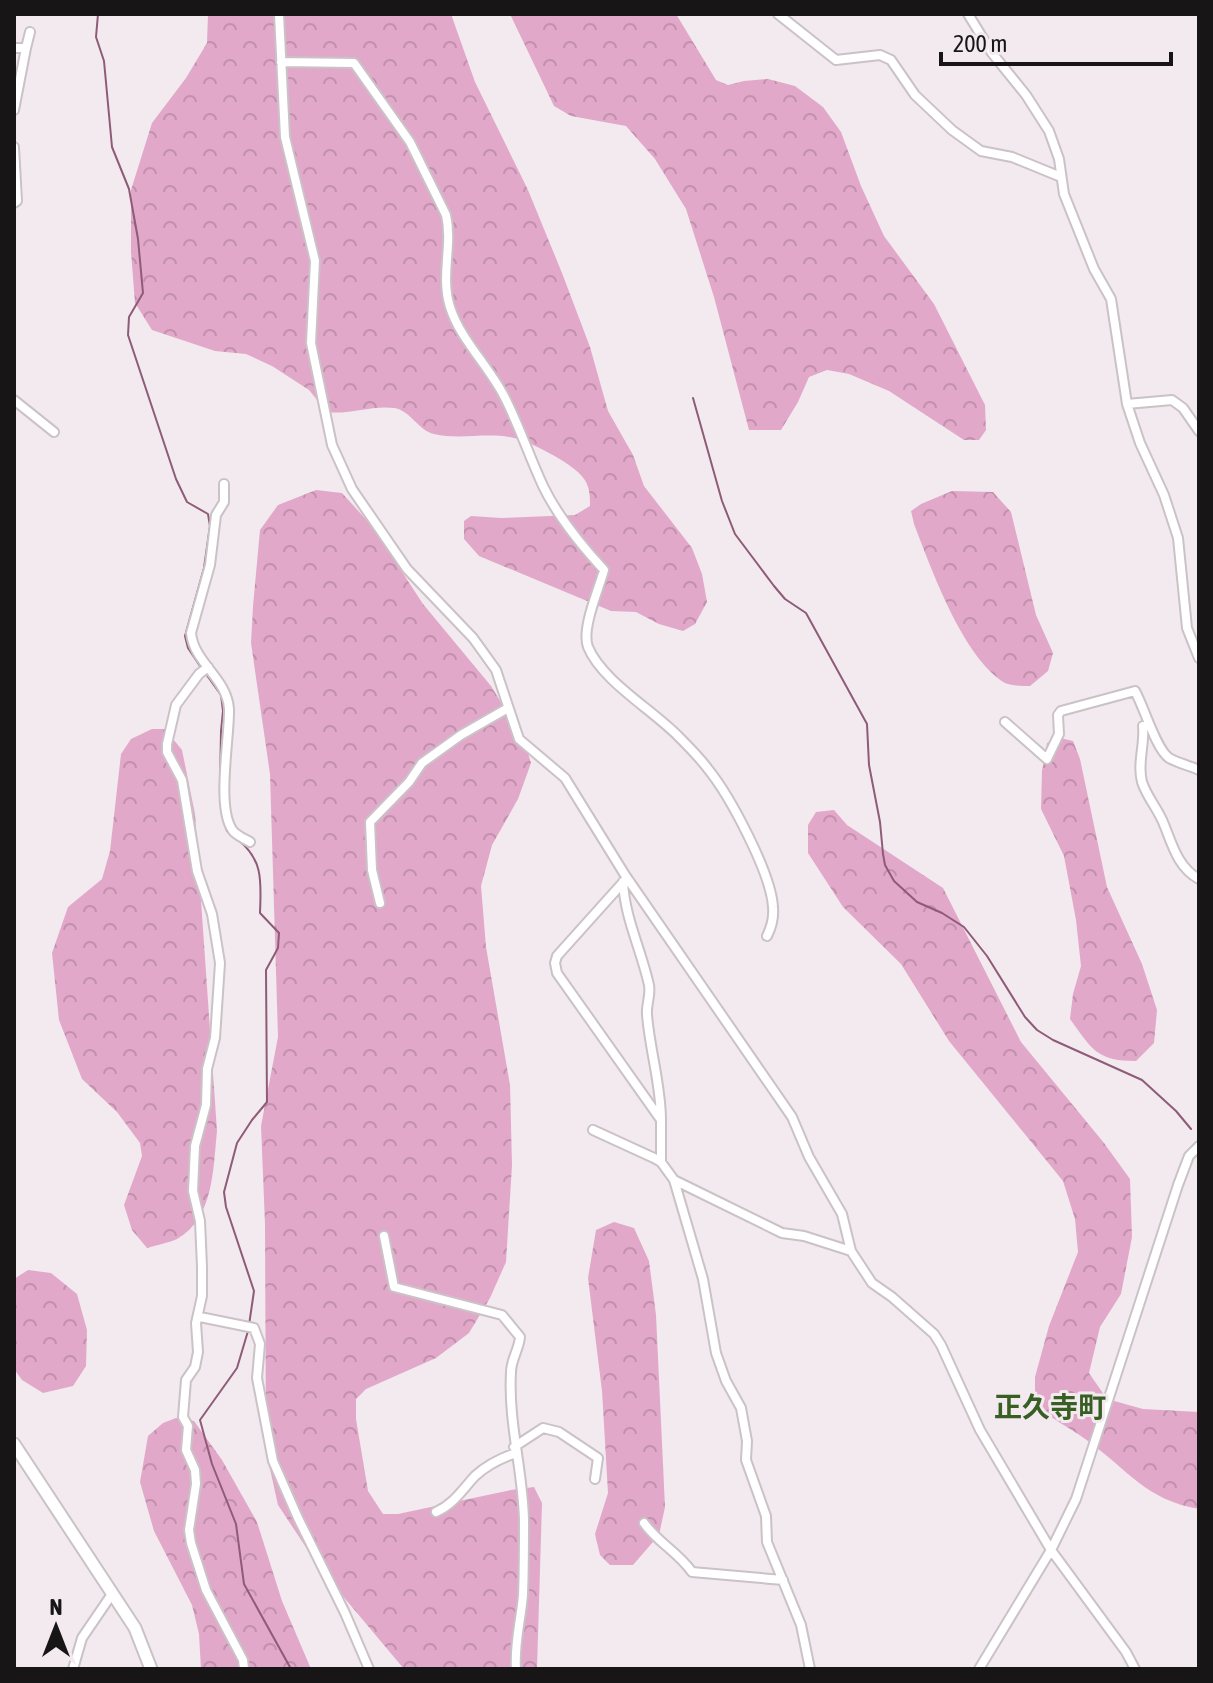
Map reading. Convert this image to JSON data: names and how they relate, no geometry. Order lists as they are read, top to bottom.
{
  "districts": ["正久寺町"],
  "scale_bar": "200 m",
  "north": "top"
}
